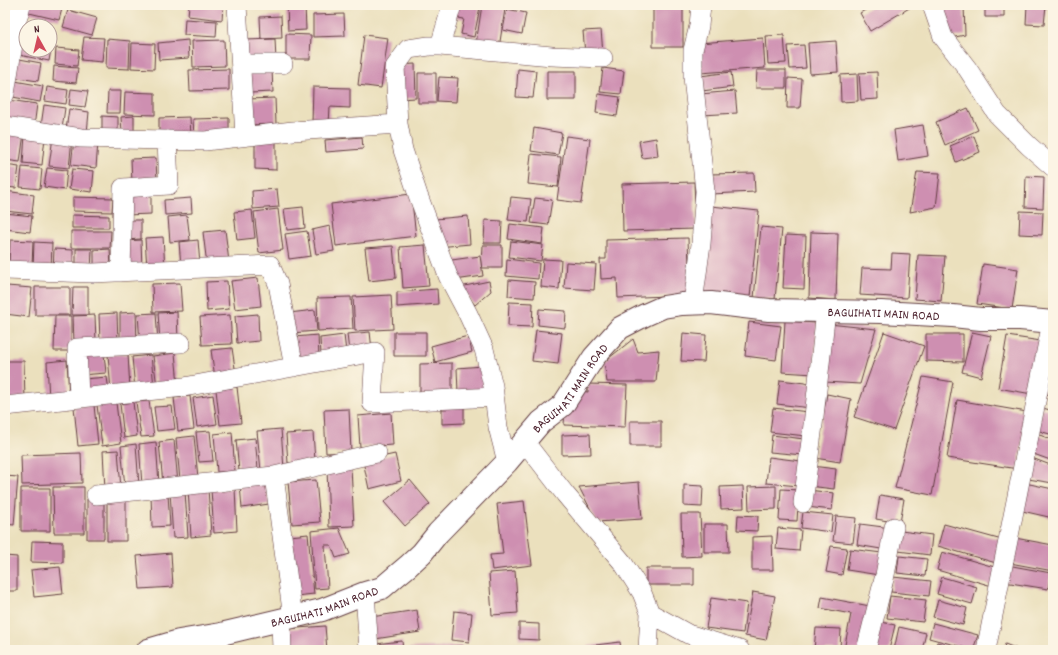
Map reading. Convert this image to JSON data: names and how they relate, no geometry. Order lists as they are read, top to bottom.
{
  "streets": {
    "street": ["BAGUIHATI MAIN ROAD"]
  },
  "north": "top"
}
